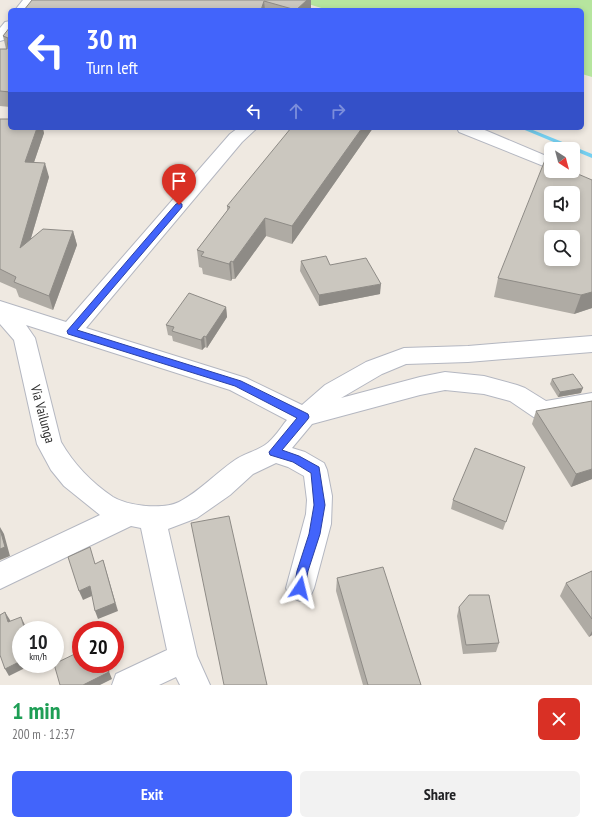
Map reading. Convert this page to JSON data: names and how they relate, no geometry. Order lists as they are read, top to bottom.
{
  "streets": {
    "street": ["Via Vailunga"]
  },
  "north": "bottom right",
  "page": {
    "turn": ["30 m", "Turn left"],
    "speed": "10 km/h",
    "limit": "20",
    "heading": ["1 min", "200 m · 12:37"],
    "buttons": ["Exit", "Share"]
  }
}
